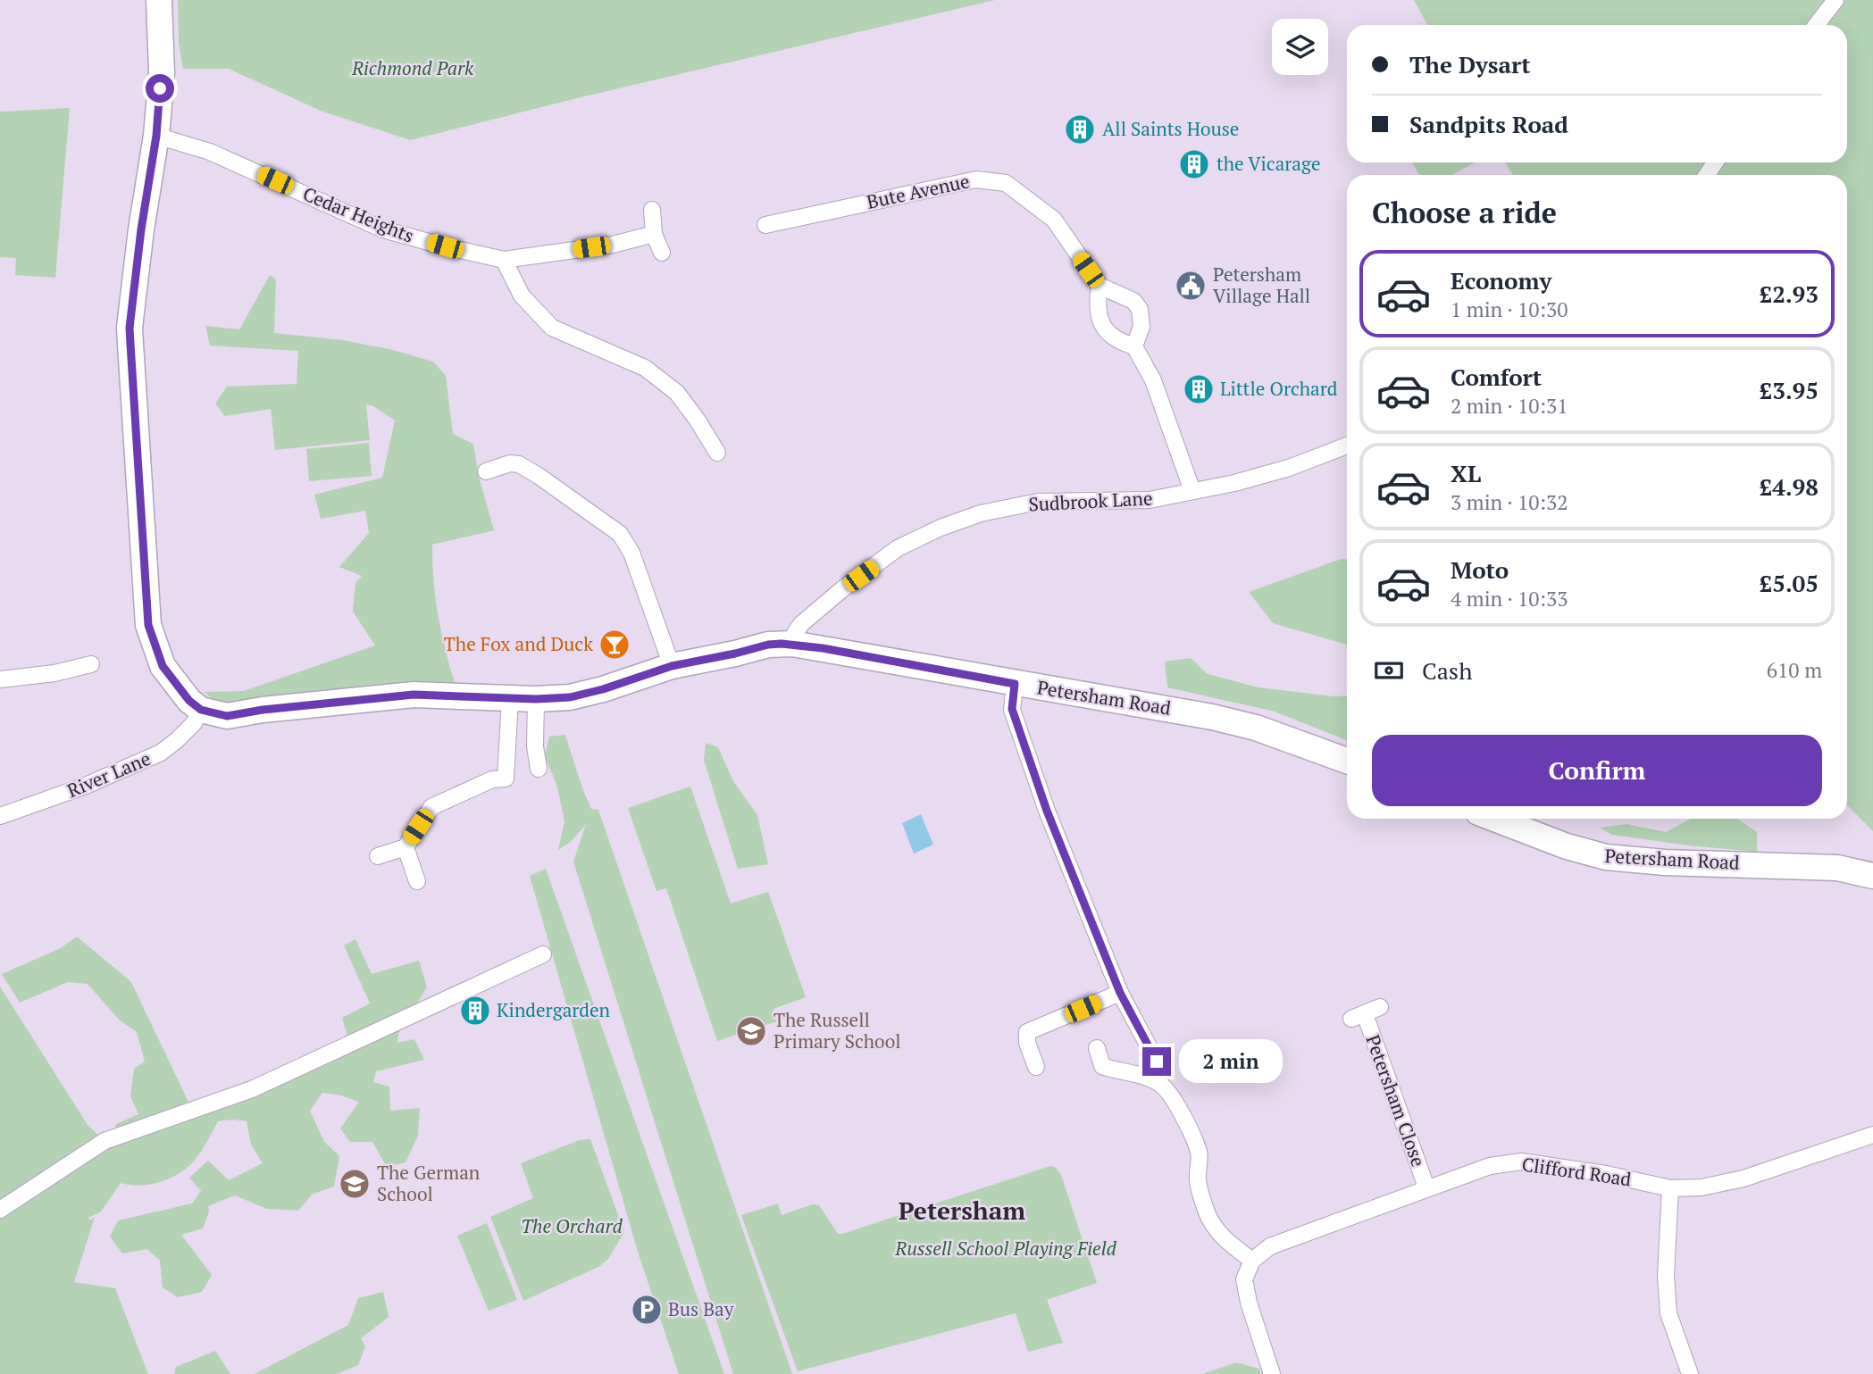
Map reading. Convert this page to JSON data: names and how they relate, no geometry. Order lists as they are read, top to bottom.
{
  "streets": {
    "main road": ["Petersham Road"],
    "street": [
      "Bute Avenue",
      "Cedar Heights",
      "Sudbrook Lane",
      "River Lane",
      "Petersham Close",
      "Clifford Road"
    ]
  },
  "crossings": [
    ["Sudbrook Lane", "Petersham Road"],
    ["Petersham Road", "River Lane"],
    ["Petersham Close", "Clifford Road"]
  ],
  "districts": ["Petersham"],
  "parks": ["Richmond Park", "The Orchard", "Russell School Playing Field"],
  "places": {
    "building": [
      "All Saints House",
      "the Vicarage",
      "Little Orchard",
      "Kindergarden"
    ],
    "public building": ["Petersham Village Hall"],
    "bar": ["The Fox and Duck"],
    "school or university": ["The Russell Primary School", "The German School"],
    "parking": ["Bus Bay"]
  },
  "page": {
    "banner": ["The Dysart", "Sandpits Road"],
    "heading": "Choose a ride",
    "list": [
      {
        "name": "Economy",
        "note": "1 min · 10:30",
        "value": "£2.93"
      },
      {
        "name": "Comfort",
        "note": "2 min · 10:31",
        "value": "£3.95"
      },
      {
        "name": "XL",
        "note": "3 min · 10:32",
        "value": "£4.98"
      },
      {
        "name": "Moto",
        "note": "4 min · 10:33",
        "value": "£5.05"
      }
    ],
    "pay": ["Cash", "610 m"],
    "buttons": "Confirm",
    "bubble": "2 min"
  }
}
